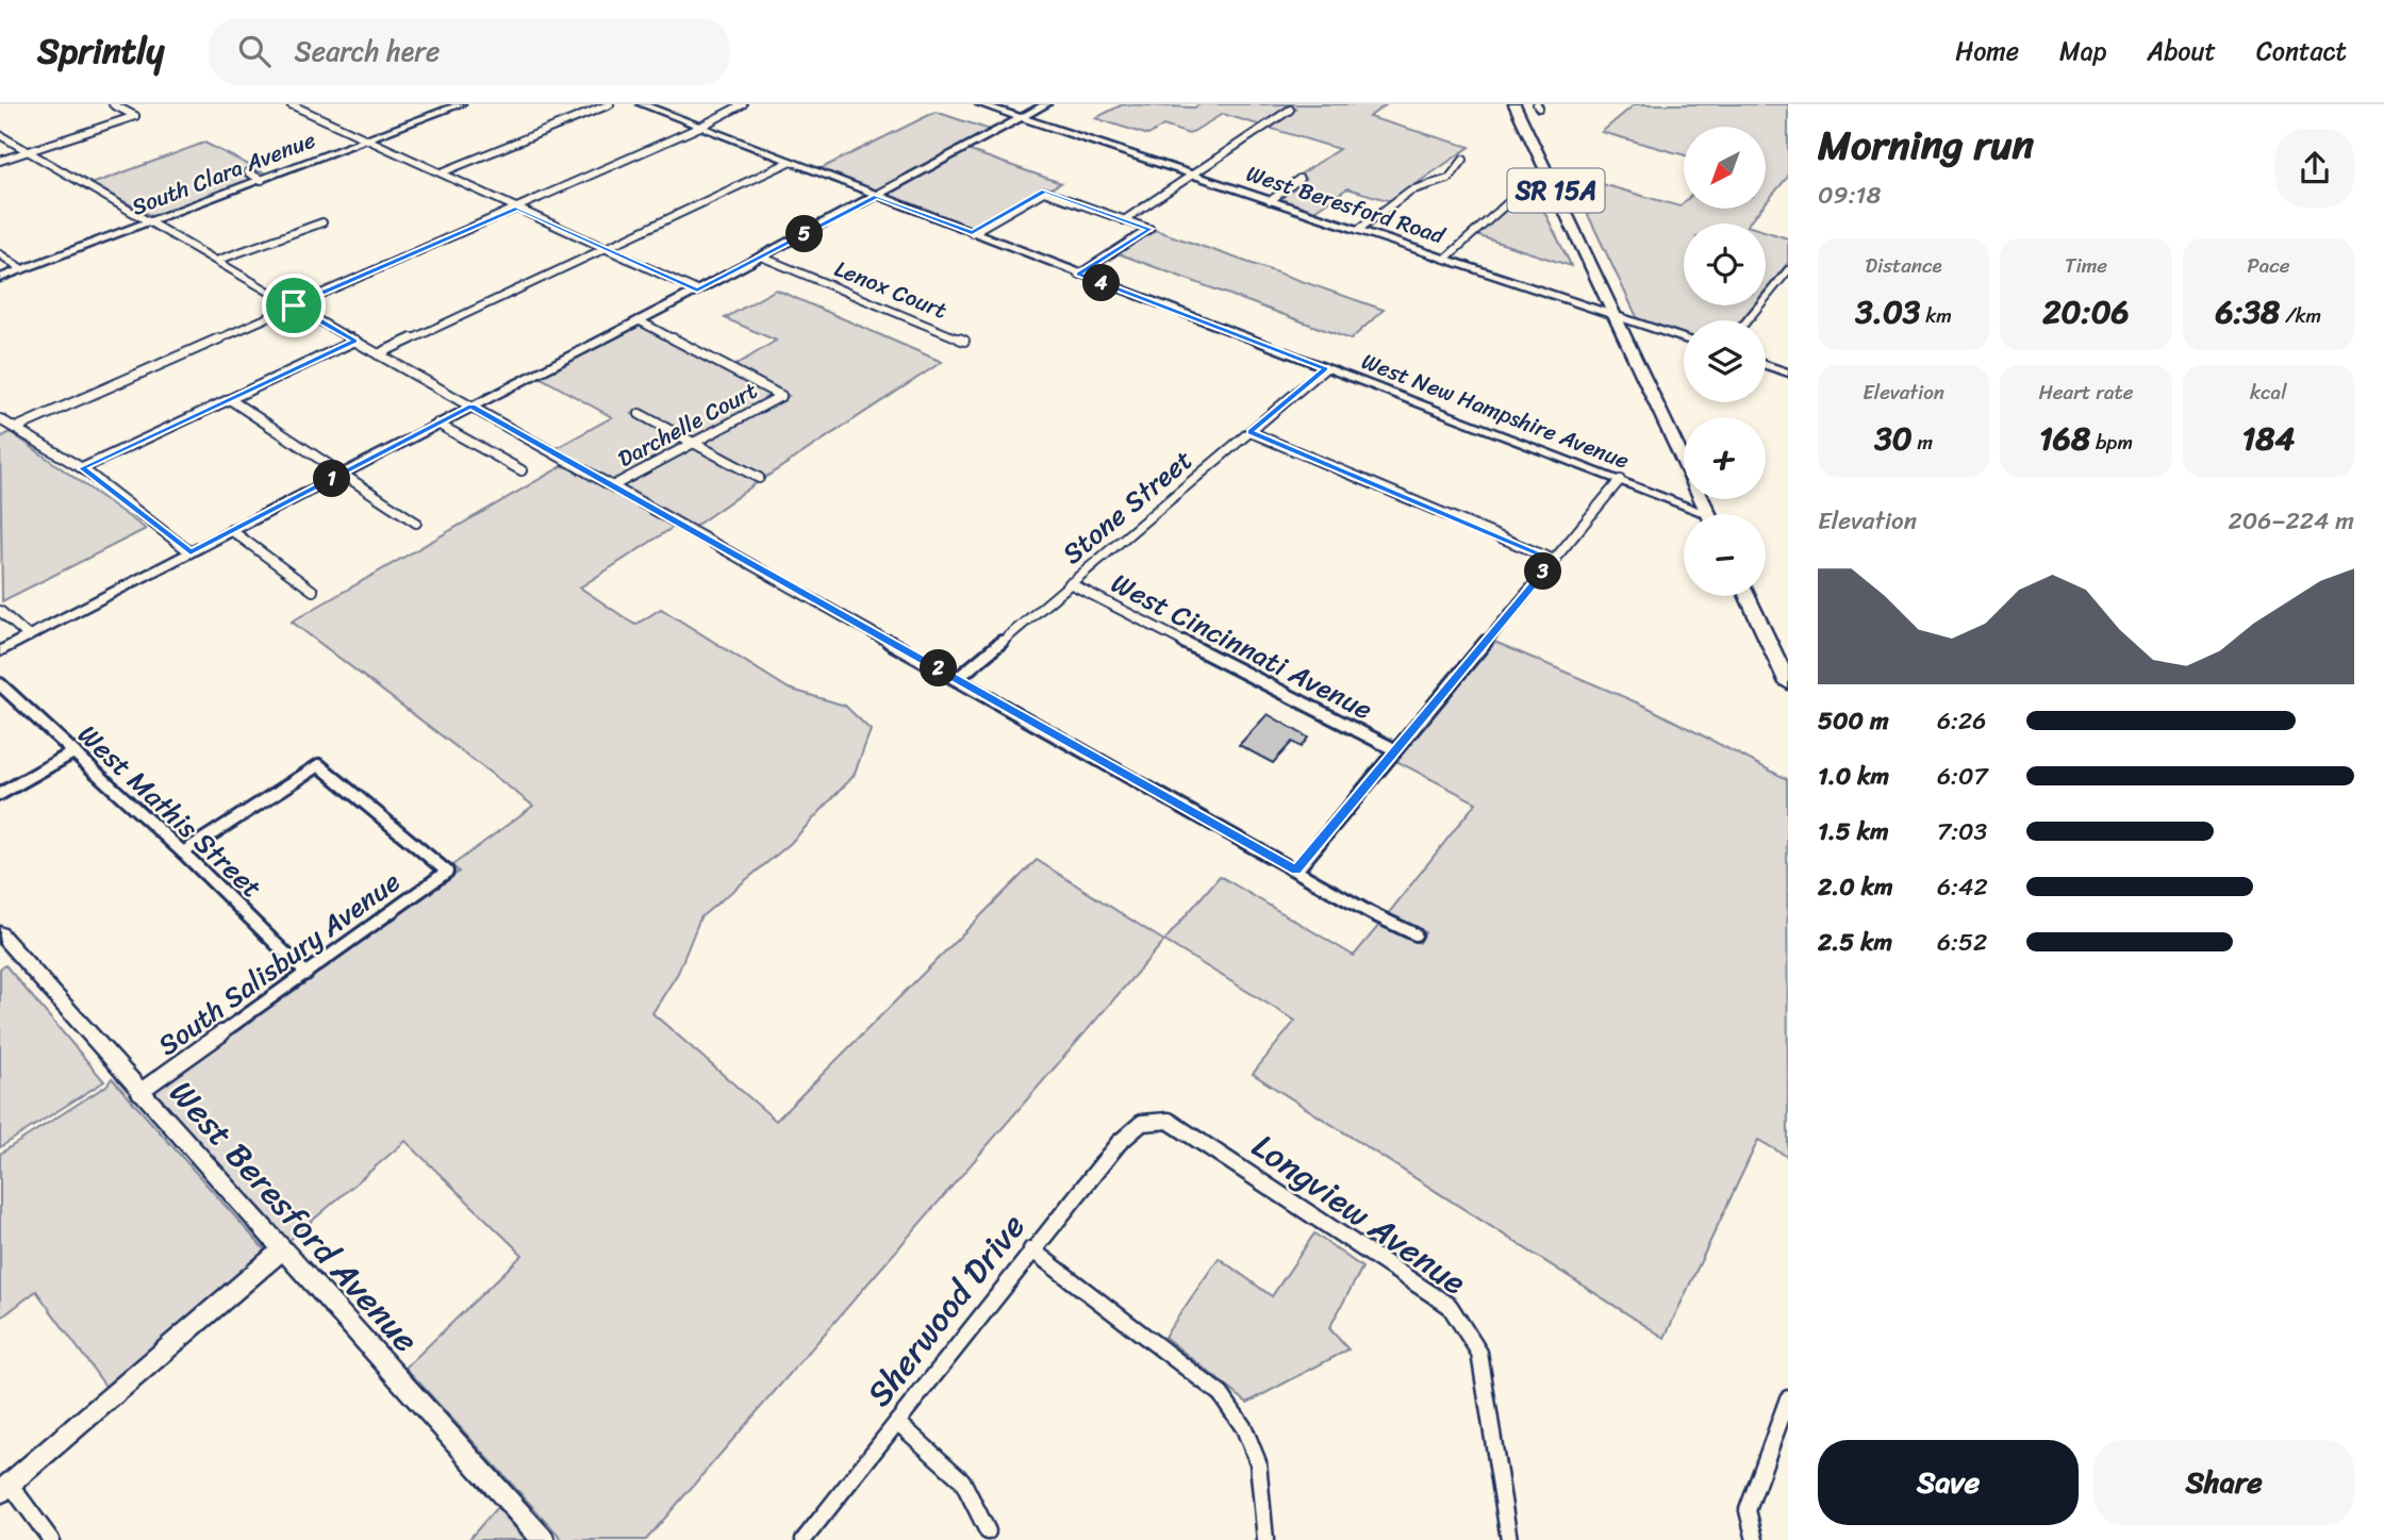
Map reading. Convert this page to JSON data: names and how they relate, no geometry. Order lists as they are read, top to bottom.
{
  "streets": {
    "highway": ["SR 15A"],
    "street": [
      "South Clara Avenue",
      "West Beresford Road",
      "Lenox Court",
      "West New Hampshire Avenue",
      "Darchelle Court",
      "Stone Street",
      "West Cincinnati Avenue",
      "West Mathis Street",
      "South Salisbury Avenue",
      "Longview Avenue",
      "West Beresford Avenue",
      "Sherwood Drive"
    ]
  },
  "crossings": [
    ["SR 15A", "West Beresford Road"],
    ["West New Hampshire Avenue", "Stone Street"],
    ["Stone Street", "West Cincinnati Avenue"],
    ["West Mathis Street", "South Salisbury Avenue"],
    ["South Salisbury Avenue", "West Beresford Avenue"],
    ["Longview Avenue", "Sherwood Drive"]
  ],
  "north": "bottom left",
  "page": {
    "header": "Sprintly",
    "search": "Search here",
    "nav": [
      "Home",
      "Map",
      "About",
      "Contact"
    ],
    "heading": ["Morning run", "09:18"],
    "map_buttons": ["+", "−"],
    "pins": [
      "5",
      "4",
      "1",
      "3",
      "2"
    ],
    "stats": [
      ["Distance", "3.03 km"],
      ["Time", "20:06"],
      ["Pace", "6:38 /km"],
      ["Elevation", "30 m"],
      ["Heart rate", "168 bpm"],
      ["kcal", "184"]
    ],
    "chart": ["Elevation", "206–224 m"],
    "list": [
      {
        "name": "500 m",
        "note": "6:26"
      },
      {
        "name": "1.0 km",
        "note": "6:07"
      },
      {
        "name": "1.5 km",
        "note": "7:03"
      },
      {
        "name": "2.0 km",
        "note": "6:42"
      },
      {
        "name": "2.5 km",
        "note": "6:52"
      }
    ],
    "buttons": ["Save", "Share"]
  }
}
